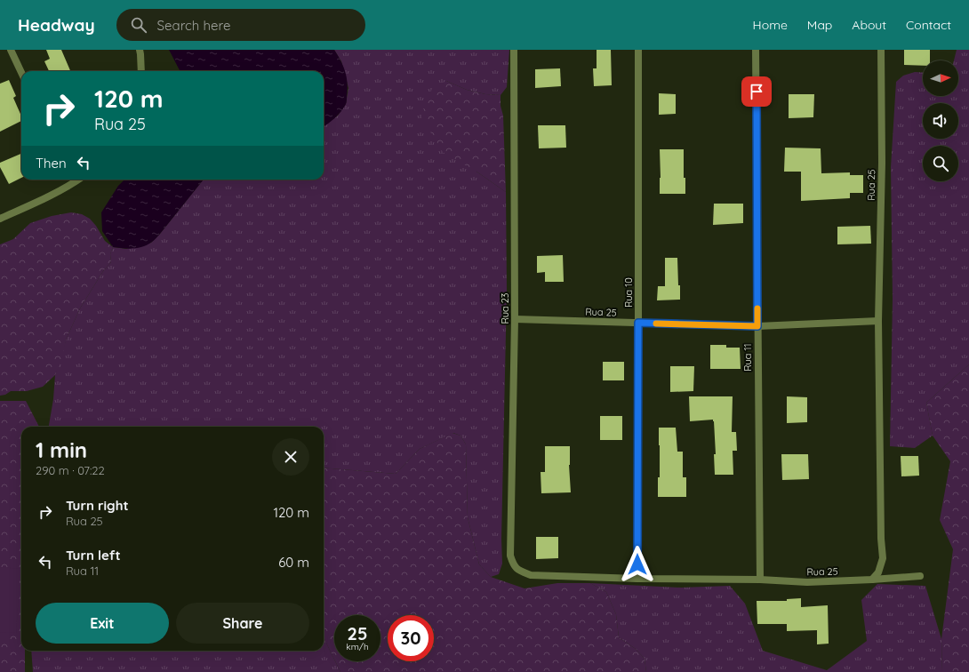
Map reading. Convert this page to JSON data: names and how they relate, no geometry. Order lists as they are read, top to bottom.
{
  "streets": {
    "street": [
      "Rua 25",
      "Rua 10",
      "Rua 23",
      "Rua 11"
    ]
  },
  "crossings": [
    ["Rua 25", "Rua 10"],
    ["Rua 25", "Rua 23"],
    ["Rua 25", "Rua 11"]
  ],
  "north": "right",
  "page": {
    "header": "Headway",
    "search": "Search here",
    "nav": [
      "Home",
      "Map",
      "About",
      "Contact"
    ],
    "turn": ["120 m", "Rua 25"],
    "then": "Then",
    "heading": ["1 min", "290 m · 07:22"],
    "list": [
      {
        "name": "Turn right",
        "note": "Rua 25",
        "value": "120 m"
      },
      {
        "name": "Turn left",
        "note": "Rua 11",
        "value": "60 m"
      }
    ],
    "buttons": ["Exit", "Share"],
    "speed": "25 km/h",
    "limit": "30"
  }
}
